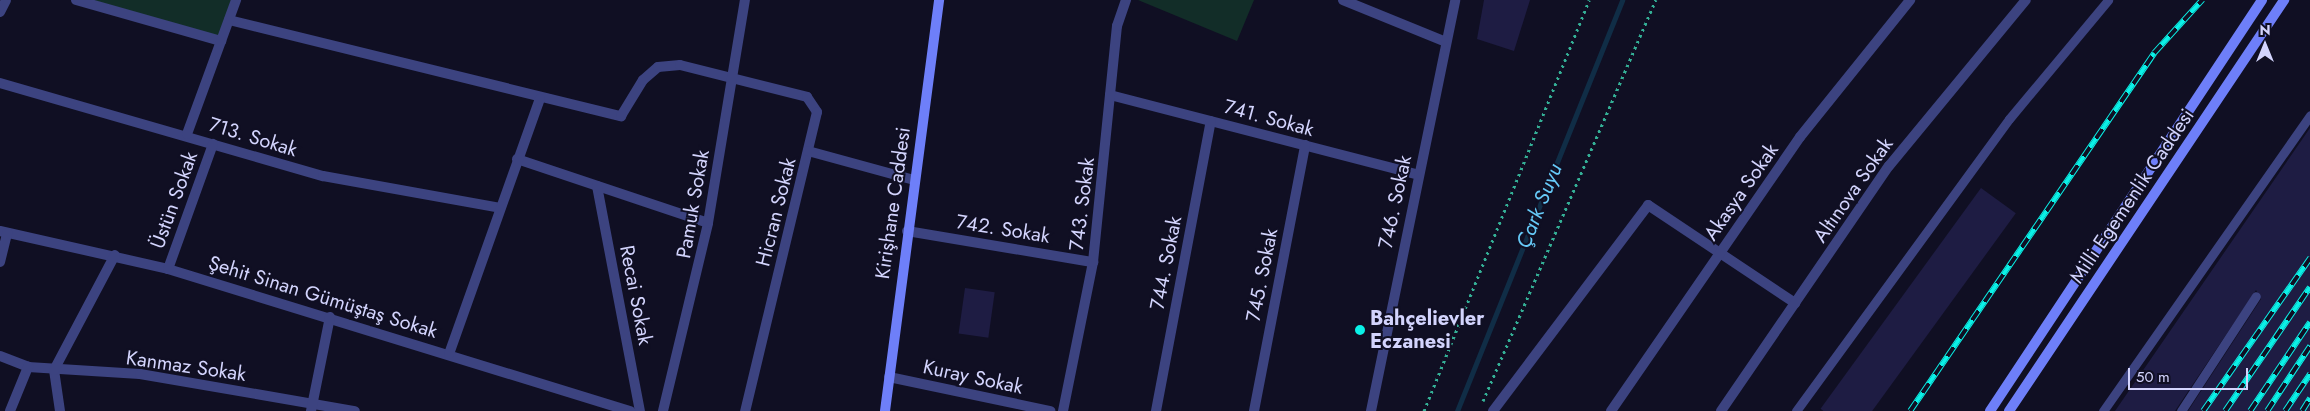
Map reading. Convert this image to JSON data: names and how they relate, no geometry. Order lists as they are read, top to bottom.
{
  "streets": {
    "main road": ["Milli Egemenlik Caddesi", "Kirişhane Caddesi"],
    "street": [
      "741. Sokak",
      "713. Sokak",
      "Altınova Sokak",
      "Akasya Sokak",
      "Üstün Sokak",
      "746. Sokak",
      "Pamuk Sokak",
      "743. Sokak",
      "Hicran Sokak",
      "742. Sokak",
      "744. Sokak",
      "745. Sokak",
      "Recai Sokak",
      "Şehit Sinan Gümüştaş Sokak",
      "Kanmaz Sokak",
      "Kuray Sokak"
    ]
  },
  "crossings": [
    ["741. Sokak", "746. Sokak"],
    ["741. Sokak", "743. Sokak"],
    ["741. Sokak", "744. Sokak"],
    ["741. Sokak", "745. Sokak"],
    ["713. Sokak", "Üstün Sokak"],
    ["Üstün Sokak", "Şehit Sinan Gümüştaş Sokak"],
    ["Kirişhane Caddesi", "742. Sokak"],
    ["Kirişhane Caddesi", "Kuray Sokak"],
    ["Pamuk Sokak", "Hicran Sokak"],
    ["743. Sokak", "742. Sokak"]
  ],
  "water": ["Çark Suyu"],
  "places": ["Bahçelievler Eczanesi"],
  "scale_bar": "50 m",
  "north": "top"
}
